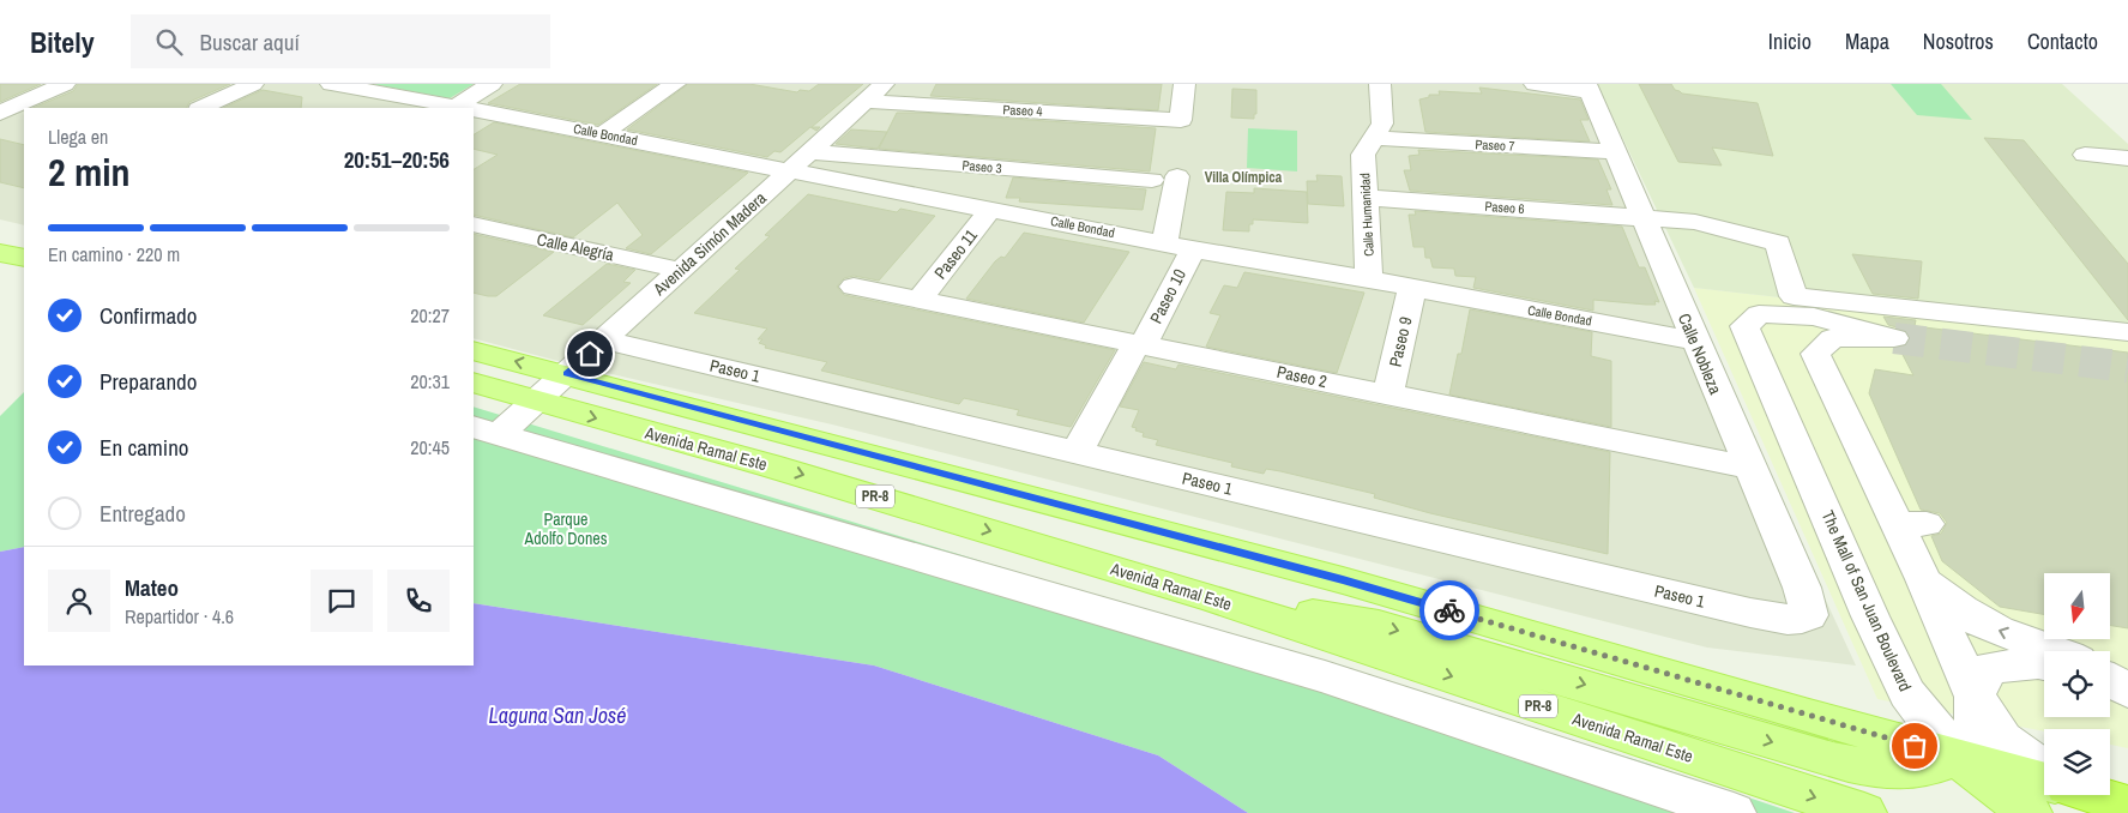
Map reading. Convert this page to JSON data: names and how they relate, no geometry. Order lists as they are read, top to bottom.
{
  "streets": {
    "main road": ["Avenida Ramal Este", "PR-8"],
    "street": [
      "Paseo 4",
      "Calle Bondad",
      "Paseo 7",
      "Paseo 3",
      "Paseo 6",
      "Calle Humanidad",
      "Avenida Simón Madera",
      "Calle Alegría",
      "Paseo 11",
      "Paseo 10",
      "Paseo 9",
      "Calle Nobleza",
      "Paseo 1",
      "Paseo 2",
      "The Mall of San Juan Boulevard"
    ]
  },
  "crossings": [
    ["Paseo 4", "Avenida Simón Madera"],
    ["Calle Bondad", "Calle Humanidad"],
    ["Calle Bondad", "Avenida Simón Madera"],
    ["Calle Bondad", "Paseo 11"],
    ["Calle Bondad", "Paseo 10"],
    ["Calle Bondad", "Paseo 9"],
    ["Calle Bondad", "Calle Nobleza"],
    ["Paseo 7", "Calle Humanidad"],
    ["Paseo 7", "Calle Nobleza"],
    ["Paseo 3", "Avenida Simón Madera"],
    ["Paseo 6", "Calle Humanidad"],
    ["Paseo 6", "Calle Nobleza"],
    ["Avenida Simón Madera", "Calle Alegría"],
    ["Avenida Simón Madera", "Paseo 1"],
    ["Avenida Simón Madera", "Avenida Ramal Este"],
    ["Avenida Simón Madera", "PR-8"],
    ["Paseo 11", "Paseo 2"],
    ["Paseo 10", "Paseo 1"],
    ["Paseo 10", "Paseo 2"],
    ["Paseo 9", "Paseo 2"],
    ["Calle Nobleza", "Paseo 1"],
    ["Calle Nobleza", "Paseo 2"],
    ["PR-8", "The Mall of San Juan Boulevard"]
  ],
  "districts": ["Villa Olímpica"],
  "water": ["Laguna San José"],
  "parks": ["Parque Adolfo Dones"],
  "north": "bottom",
  "page": {
    "header": "Bitely",
    "search": "Buscar aquí",
    "nav": [
      "Inicio",
      "Mapa",
      "Nosotros",
      "Contacto"
    ],
    "heading": ["2 min", "Llega en", "20:51–20:56"],
    "panel": ["Mateo", "Repartidor · 4.6"],
    "bar": "En camino · 220 m",
    "list": [
      ["Confirmado", "20:27"],
      ["Preparando", "20:31"],
      ["En camino", "20:45"],
      "Entregado"
    ]
  }
}
